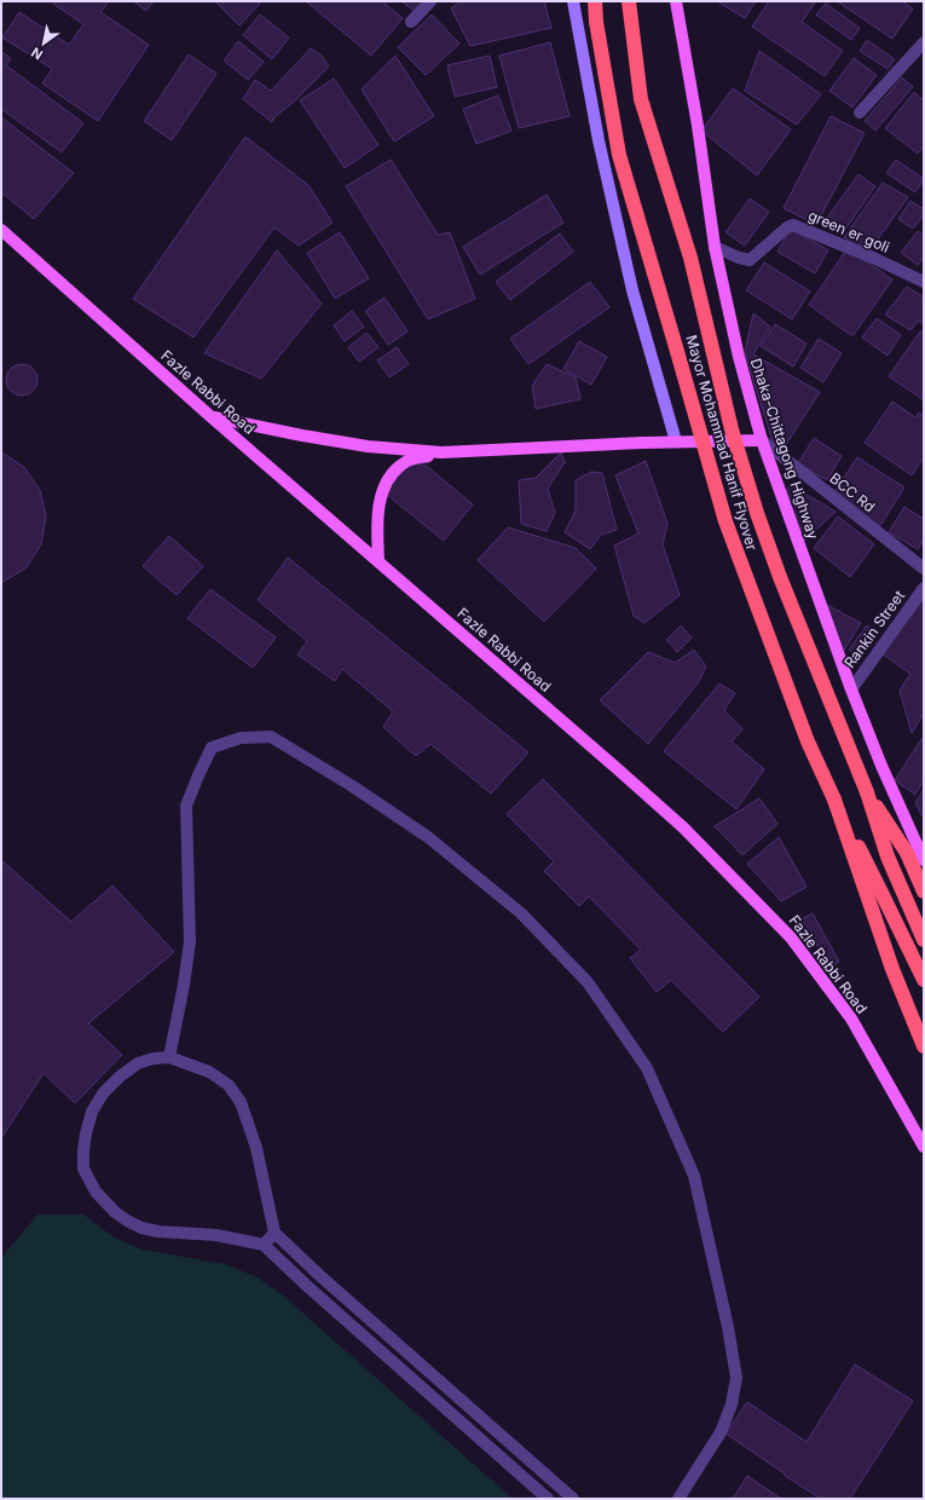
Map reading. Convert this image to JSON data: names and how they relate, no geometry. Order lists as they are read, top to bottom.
{
  "streets": {
    "highway": ["Mayor Mohammad Hanif Flyover"],
    "main road": ["Fazle Rabbi Road", "Dhaka-Chittagong Highway"],
    "street": ["green er goli", "BCC Rd", "Rankin Street"]
  },
  "crossings": [
    ["green er goli", "Dhaka-Chittagong Highway"],
    ["Dhaka-Chittagong Highway", "BCC Rd"],
    ["Dhaka-Chittagong Highway", "Rankin Street"]
  ],
  "north": "bottom left"
}
